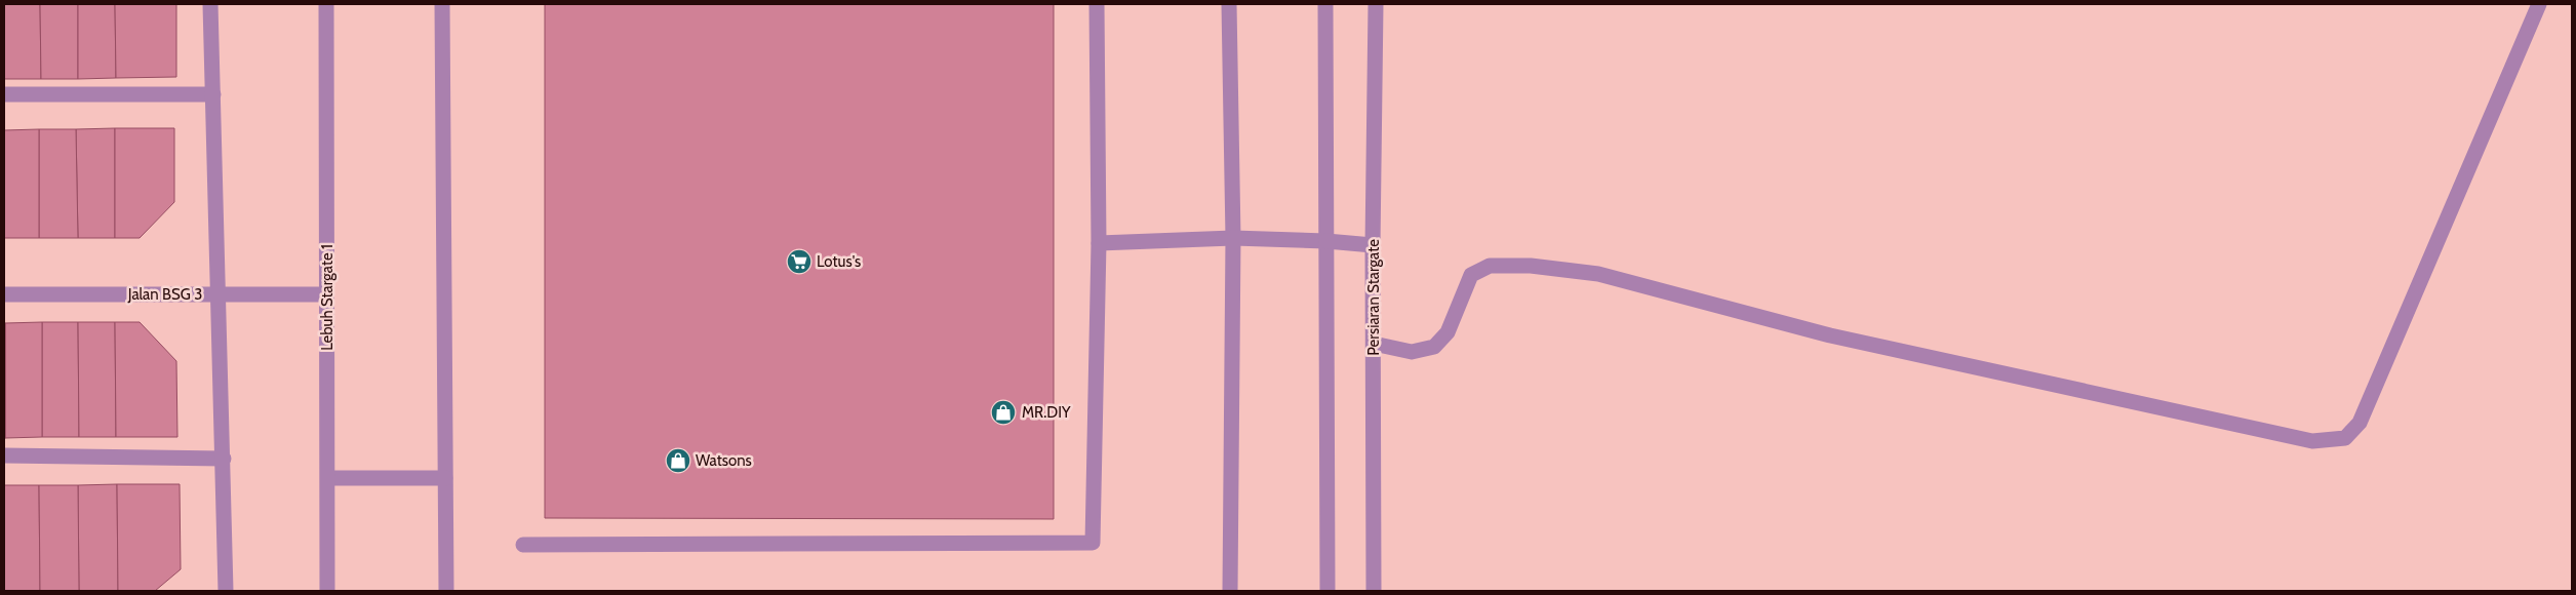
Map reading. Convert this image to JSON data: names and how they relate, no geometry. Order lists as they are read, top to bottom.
{
  "streets": {
    "street": ["Jalan BSG 3", "Lebuh Stargate 1", "Persiaran Stargate"]
  },
  "crossings": [
    ["Jalan BSG 3", "Lebuh Stargate 1"]
  ],
  "places": {
    "supermarket": ["Lotus's"],
    "shop": ["MR.DIY", "Watsons"]
  }
}
